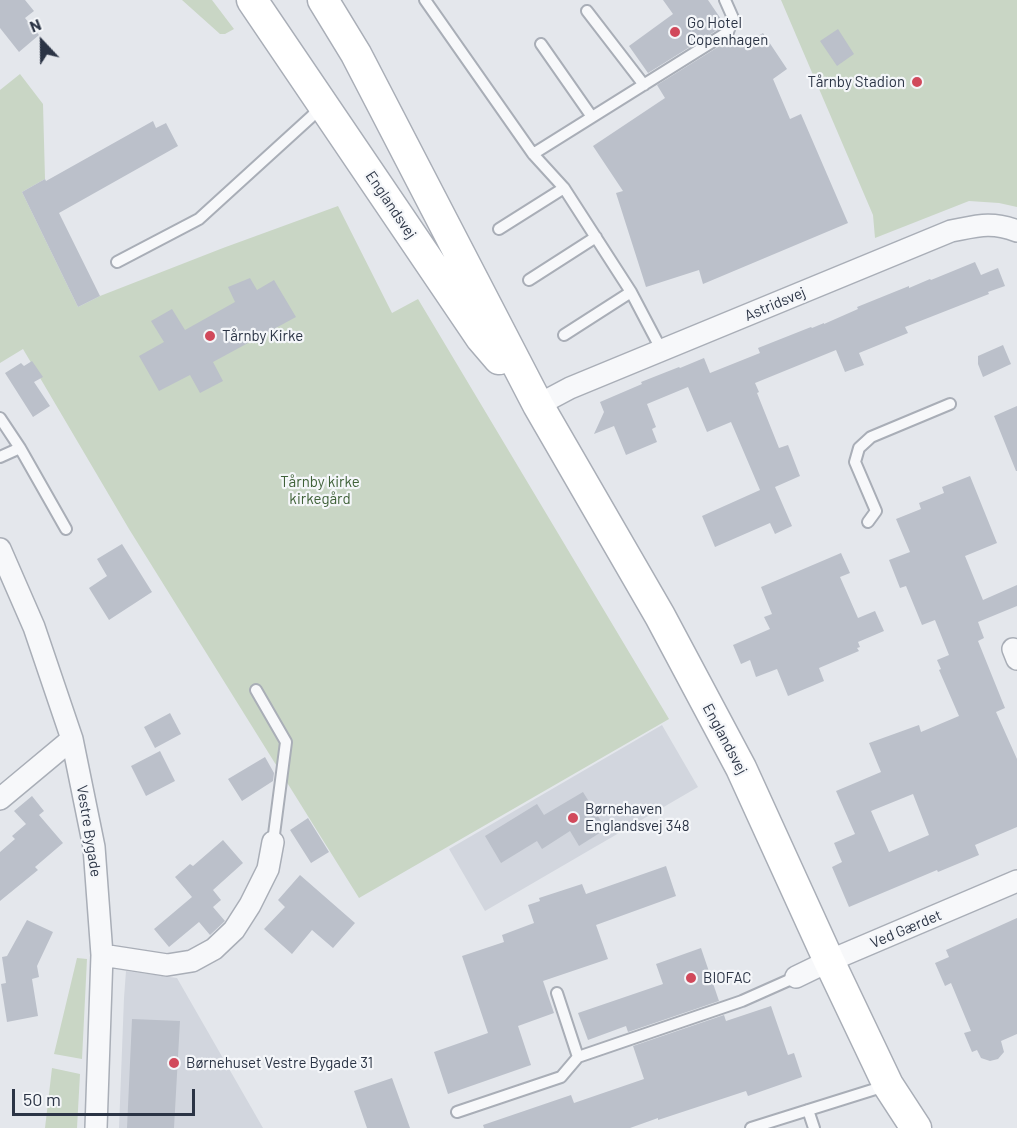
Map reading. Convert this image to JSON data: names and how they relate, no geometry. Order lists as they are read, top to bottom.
{
  "streets": {
    "main road": ["Englandsvej"],
    "street": ["Astridsvej", "Vestre Bygade", "Ved Gærdet"]
  },
  "crossings": [
    ["Englandsvej", "Astridsvej"],
    ["Englandsvej", "Ved Gærdet"]
  ],
  "parks": ["Tårnby kirke kirkegård"],
  "places": [
    "Go Hotel Copenhagen",
    "Tårnby Stadion",
    "Tårnby Kirke",
    "Børnehaven Englandsvej 348",
    "BIOFAC",
    "Børnehuset Vestre Bygade 31"
  ],
  "scale_bar": "50 m",
  "north": "top"
}
